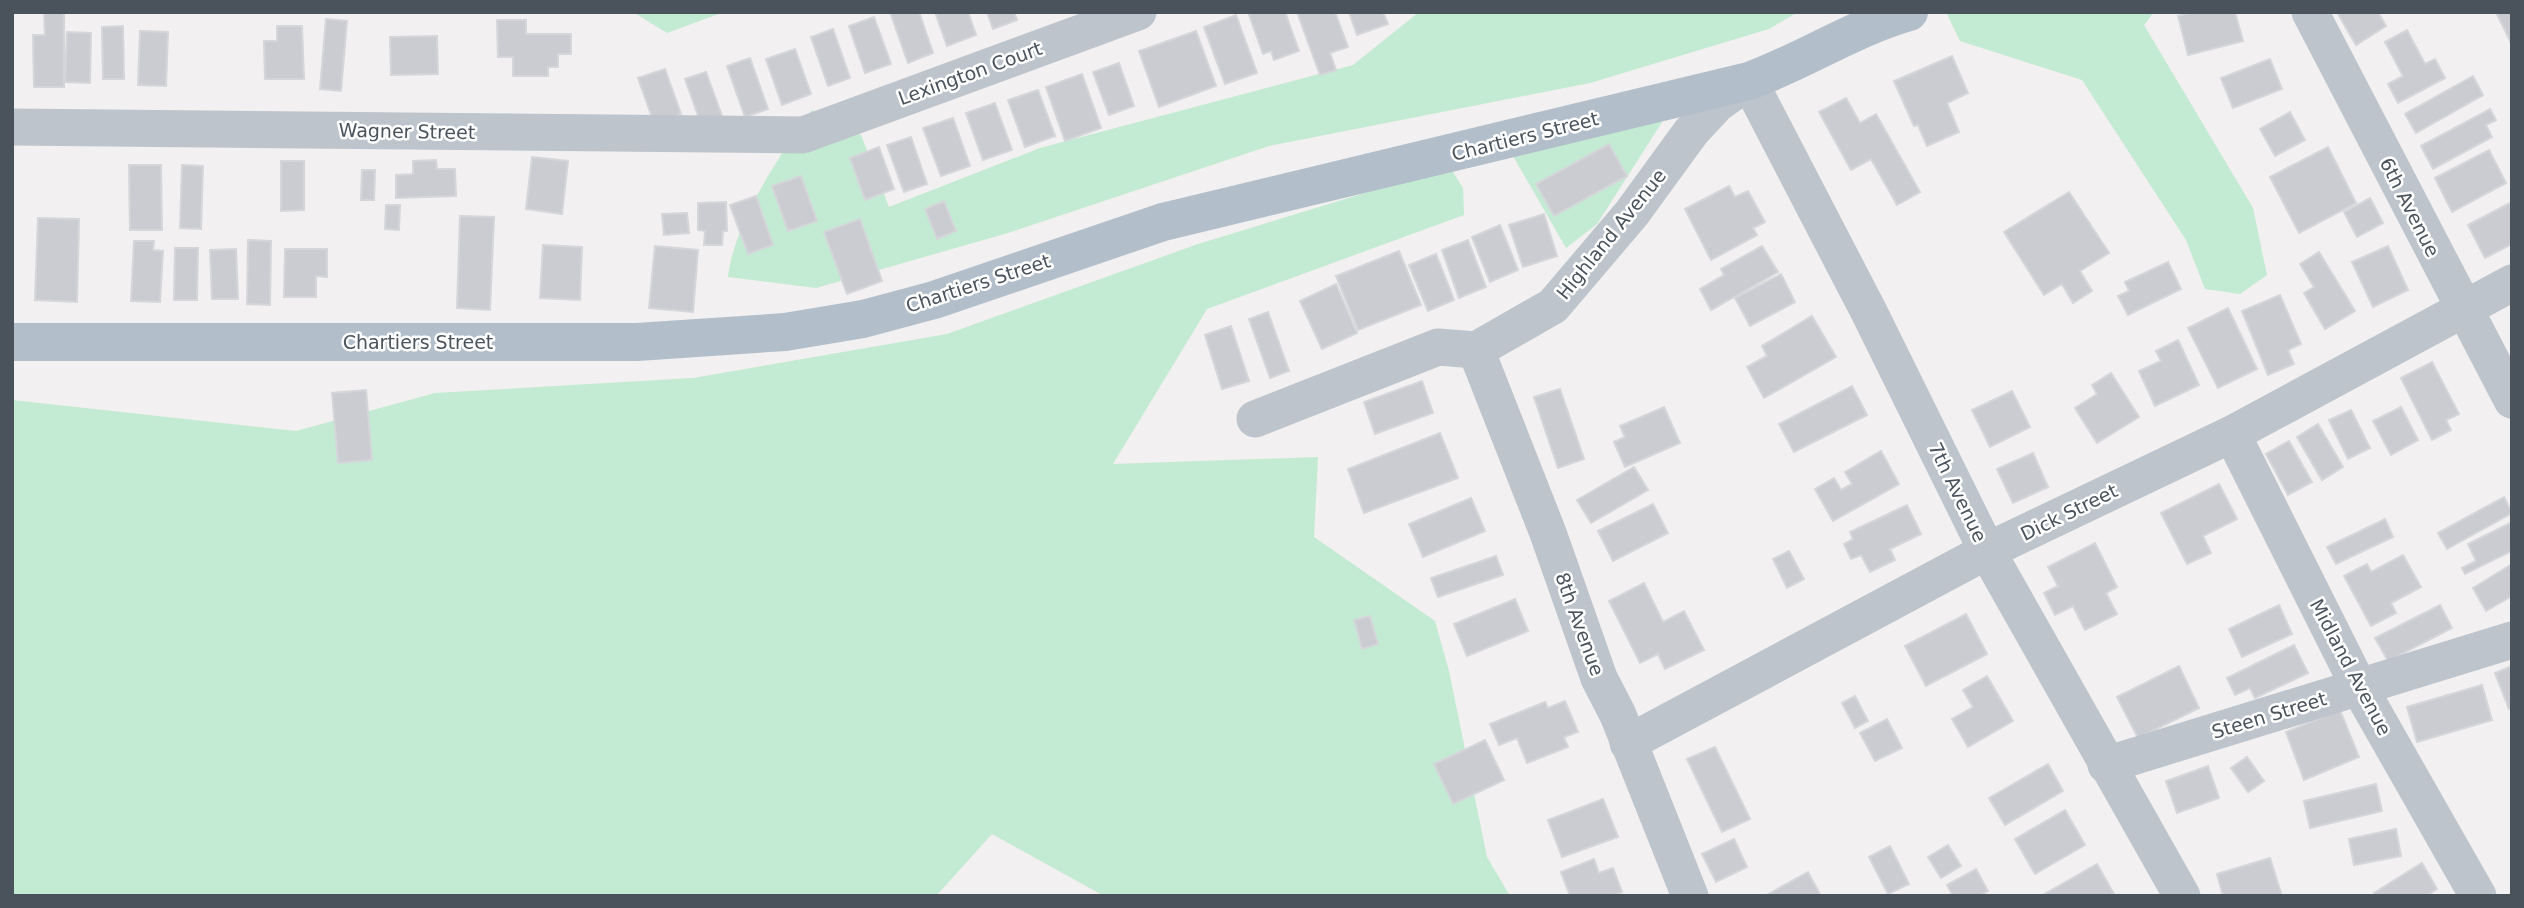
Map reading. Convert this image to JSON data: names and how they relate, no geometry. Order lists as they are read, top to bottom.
{
  "streets": {
    "main road": ["Chartiers Street"],
    "street": [
      "Lexington Court",
      "Wagner Street",
      "6th Avenue",
      "Highland Avenue",
      "7th Avenue",
      "Dick Street",
      "8th Avenue",
      "Midland Avenue",
      "Steen Street"
    ]
  },
  "crossings": [
    ["Lexington Court", "Wagner Street"],
    ["Chartiers Street", "Highland Avenue"],
    ["Chartiers Street", "7th Avenue"],
    ["6th Avenue", "Dick Street"],
    ["Highland Avenue", "7th Avenue"],
    ["Highland Avenue", "8th Avenue"],
    ["7th Avenue", "Dick Street"],
    ["7th Avenue", "Steen Street"],
    ["Dick Street", "8th Avenue"],
    ["Dick Street", "Midland Avenue"],
    ["Midland Avenue", "Steen Street"]
  ]
}
